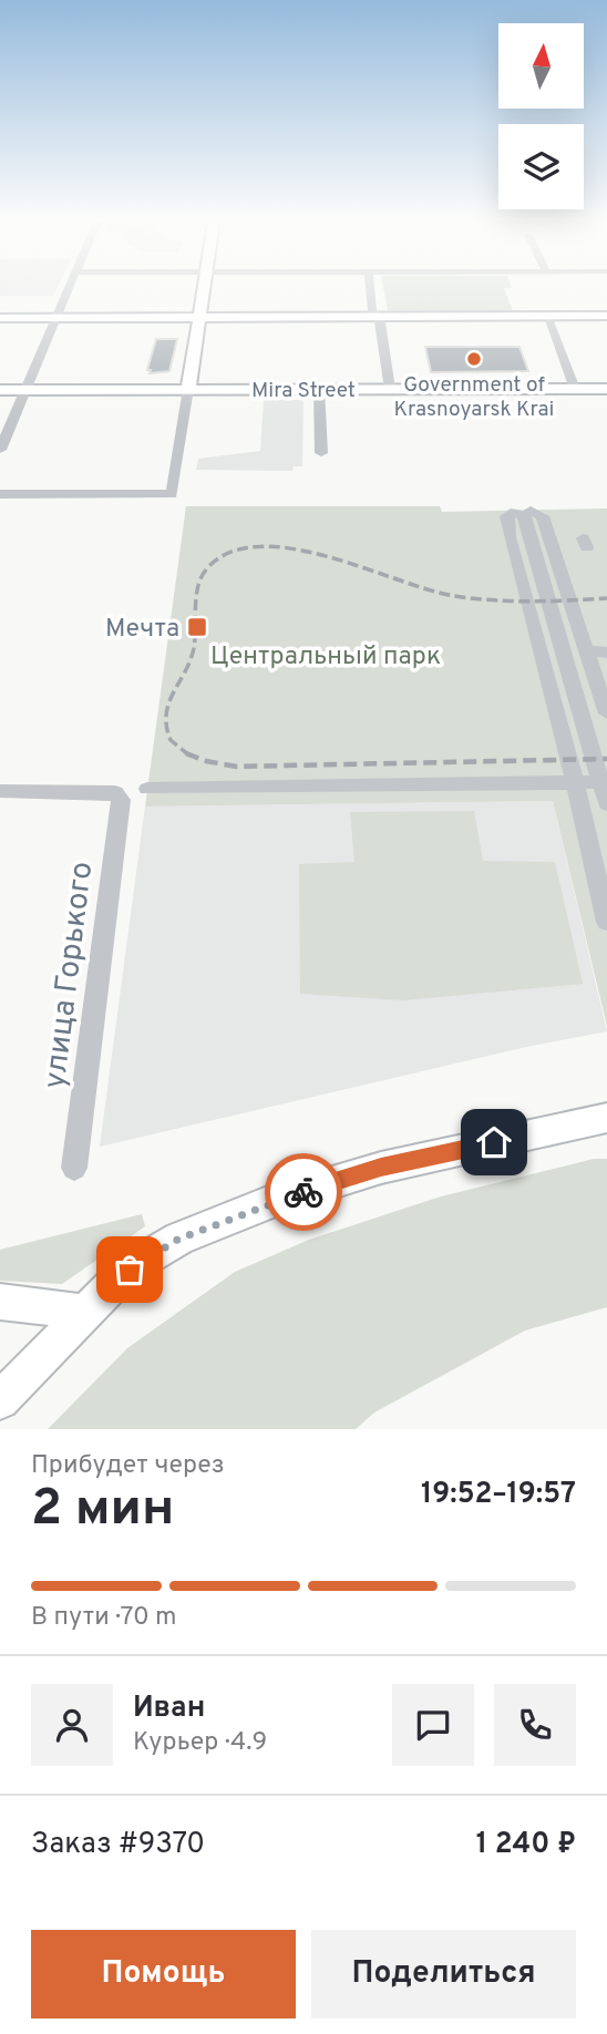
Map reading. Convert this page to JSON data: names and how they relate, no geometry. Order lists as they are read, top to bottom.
{
  "streets": {
    "main road": ["Mira Street"],
    "street": ["улица Горького"]
  },
  "parks": ["Центральный парк"],
  "places": {
    "other": ["Government of Krasnoyarsk Krai"],
    "transit": ["Мечта"]
  },
  "north": "top",
  "page": {
    "heading": ["2 мин", "Прибудет через", "19:52–19:57"],
    "panel": [
      "Иван",
      "Курьер · 4.9",
      "Заказ #9370",
      "1 240 ₽"
    ],
    "bar": "В пути · 70 m",
    "buttons": ["Помощь", "Поделиться"]
  }
}
